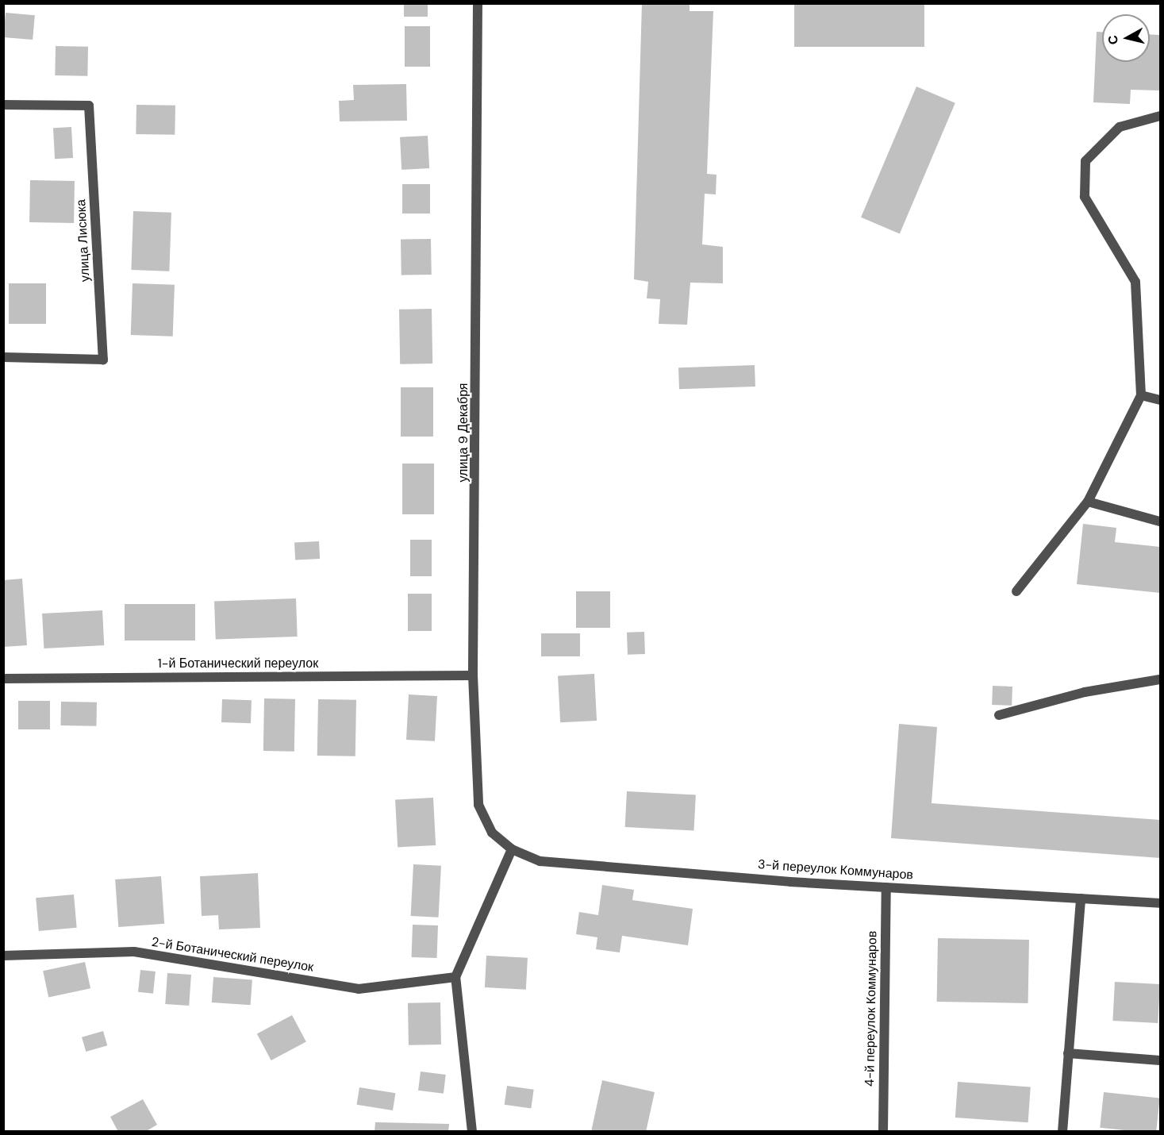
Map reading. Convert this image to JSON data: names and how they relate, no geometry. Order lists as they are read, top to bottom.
{
  "streets": {
    "street": [
      "улица Лисюка",
      "улица 9 Декабря",
      "1-й Ботанический переулок",
      "3-й переулок Коммунаров",
      "2-й Ботанический переулок",
      "4-й переулок Коммунаров"
    ]
  },
  "crossings": [
    ["улица 9 Декабря", "1-й Ботанический переулок"],
    ["улица 9 Декабря", "3-й переулок Коммунаров"],
    ["3-й переулок Коммунаров", "4-й переулок Коммунаров"]
  ],
  "north": "left"
}
